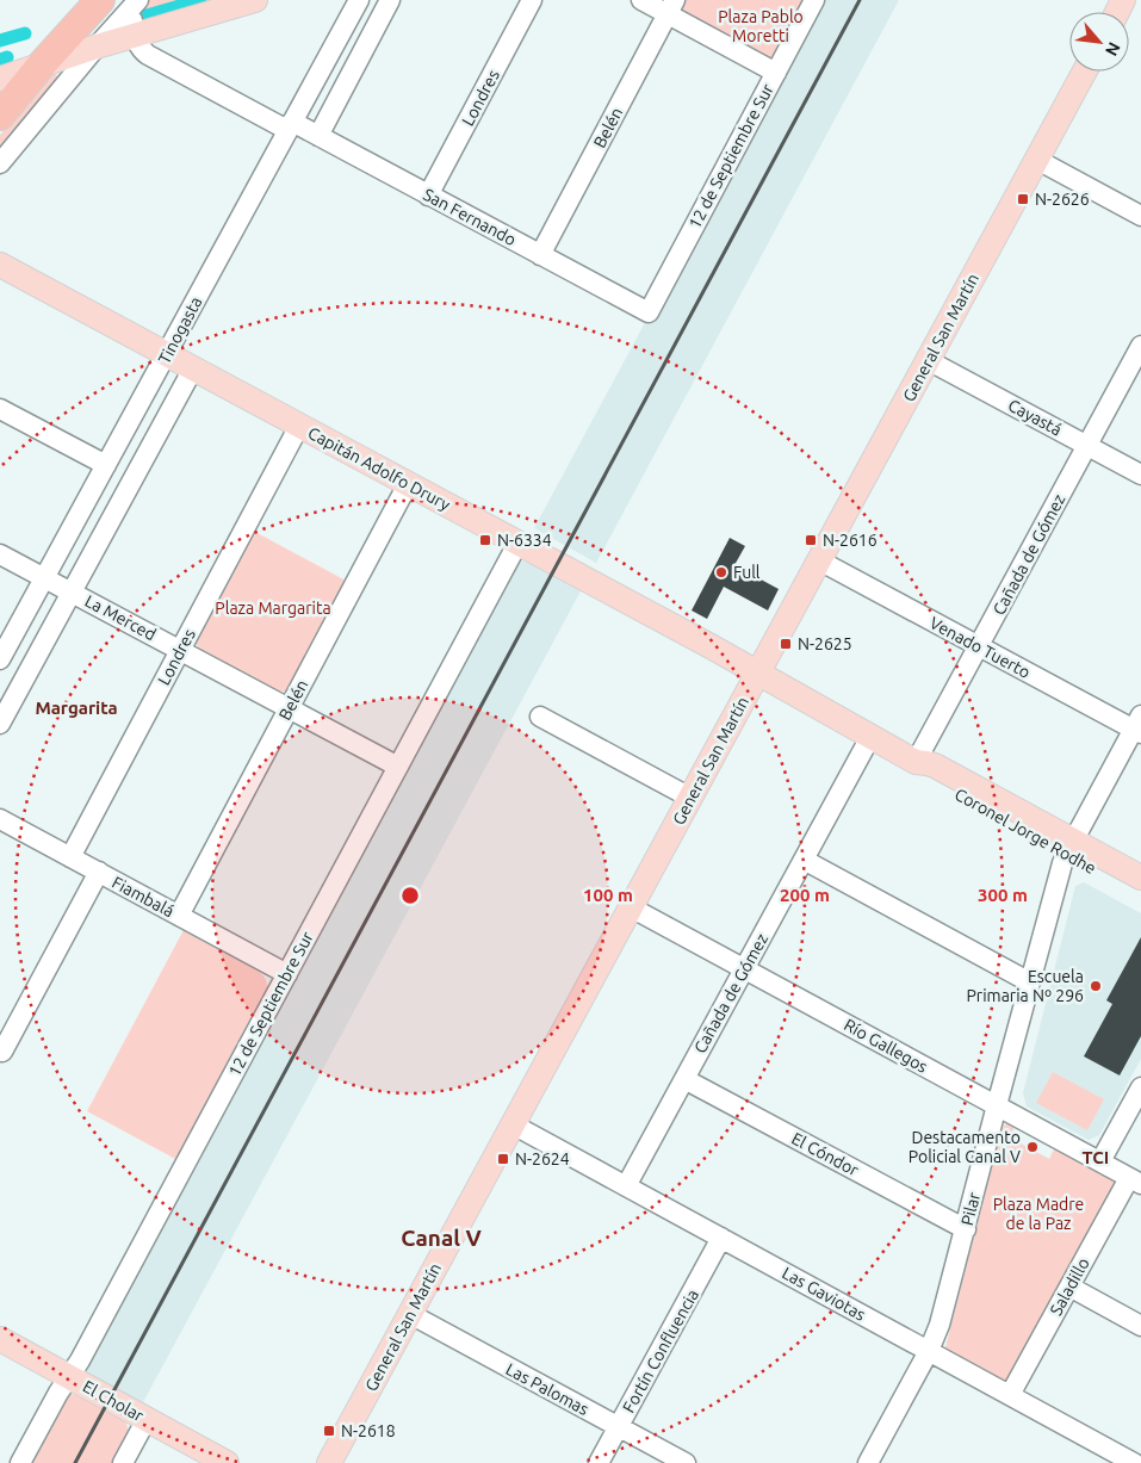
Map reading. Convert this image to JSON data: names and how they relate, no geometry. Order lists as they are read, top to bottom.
{
  "streets": {
    "main road": [
      "General San Martín",
      "Capitán Adolfo Drury",
      "Coronel Jorge Rodhe",
      "El Cholar"
    ],
    "street": [
      "Londres",
      "Belén",
      "12 de Septiembre Sur",
      "San Fernando",
      "Tinogasta",
      "Cayastá",
      "Cañada de Gómez",
      "La Merced",
      "Venado Tuerto",
      "Fiambalá",
      "Río Gallegos",
      "El Cóndor",
      "Pilar",
      "Saladillo",
      "Las Gaviotas",
      "Fortín Confluencia",
      "Las Palomas"
    ]
  },
  "crossings": [
    ["Londres", "San Fernando"],
    ["Londres", "Capitán Adolfo Drury"],
    ["Londres", "La Merced"],
    ["Londres", "Fiambalá"],
    ["Belén", "San Fernando"],
    ["Belén", "Capitán Adolfo Drury"],
    ["Belén", "La Merced"],
    ["Belén", "Fiambalá"],
    ["12 de Septiembre Sur", "San Fernando"],
    ["12 de Septiembre Sur", "Capitán Adolfo Drury"],
    ["12 de Septiembre Sur", "La Merced"],
    ["12 de Septiembre Sur", "Fiambalá"],
    ["12 de Septiembre Sur", "El Cholar"],
    ["San Fernando", "Tinogasta"],
    ["Tinogasta", "Capitán Adolfo Drury"],
    ["Tinogasta", "La Merced"],
    ["General San Martín", "Cayastá"],
    ["General San Martín", "Capitán Adolfo Drury"],
    ["General San Martín", "Venado Tuerto"],
    ["General San Martín", "Coronel Jorge Rodhe"],
    ["General San Martín", "Río Gallegos"],
    ["General San Martín", "Las Gaviotas"],
    ["General San Martín", "Las Palomas"],
    ["Cayastá", "Cañada de Gómez"],
    ["Capitán Adolfo Drury", "Coronel Jorge Rodhe"],
    ["Cañada de Gómez", "Venado Tuerto"],
    ["Cañada de Gómez", "Coronel Jorge Rodhe"],
    ["Cañada de Gómez", "Río Gallegos"],
    ["Cañada de Gómez", "El Cóndor"],
    ["Cañada de Gómez", "Las Gaviotas"],
    ["Venado Tuerto", "Pilar"],
    ["Coronel Jorge Rodhe", "Pilar"],
    ["Río Gallegos", "Pilar"],
    ["Río Gallegos", "Saladillo"],
    ["El Cóndor", "Pilar"],
    ["Pilar", "Las Gaviotas"],
    ["Saladillo", "Las Gaviotas"],
    ["Las Gaviotas", "Fortín Confluencia"],
    ["Fortín Confluencia", "Las Palomas"]
  ],
  "districts": ["Margarita", "TCI", "Canal V"],
  "parks": ["Plaza Pablo Moretti", "Plaza Margarita", "Plaza Madre de la Paz"],
  "places": {
    "transit": [
      "N-2626",
      "N-6334",
      "N-2616",
      "N-2625",
      "N-2624",
      "N-2618"
    ],
    "other": ["Full", "Escuela Primaria Nº 296", "Destacamento Policial Canal V"]
  },
  "north": "bottom right",
  "rings": ["100 m", "200 m", "300 m"]
}
